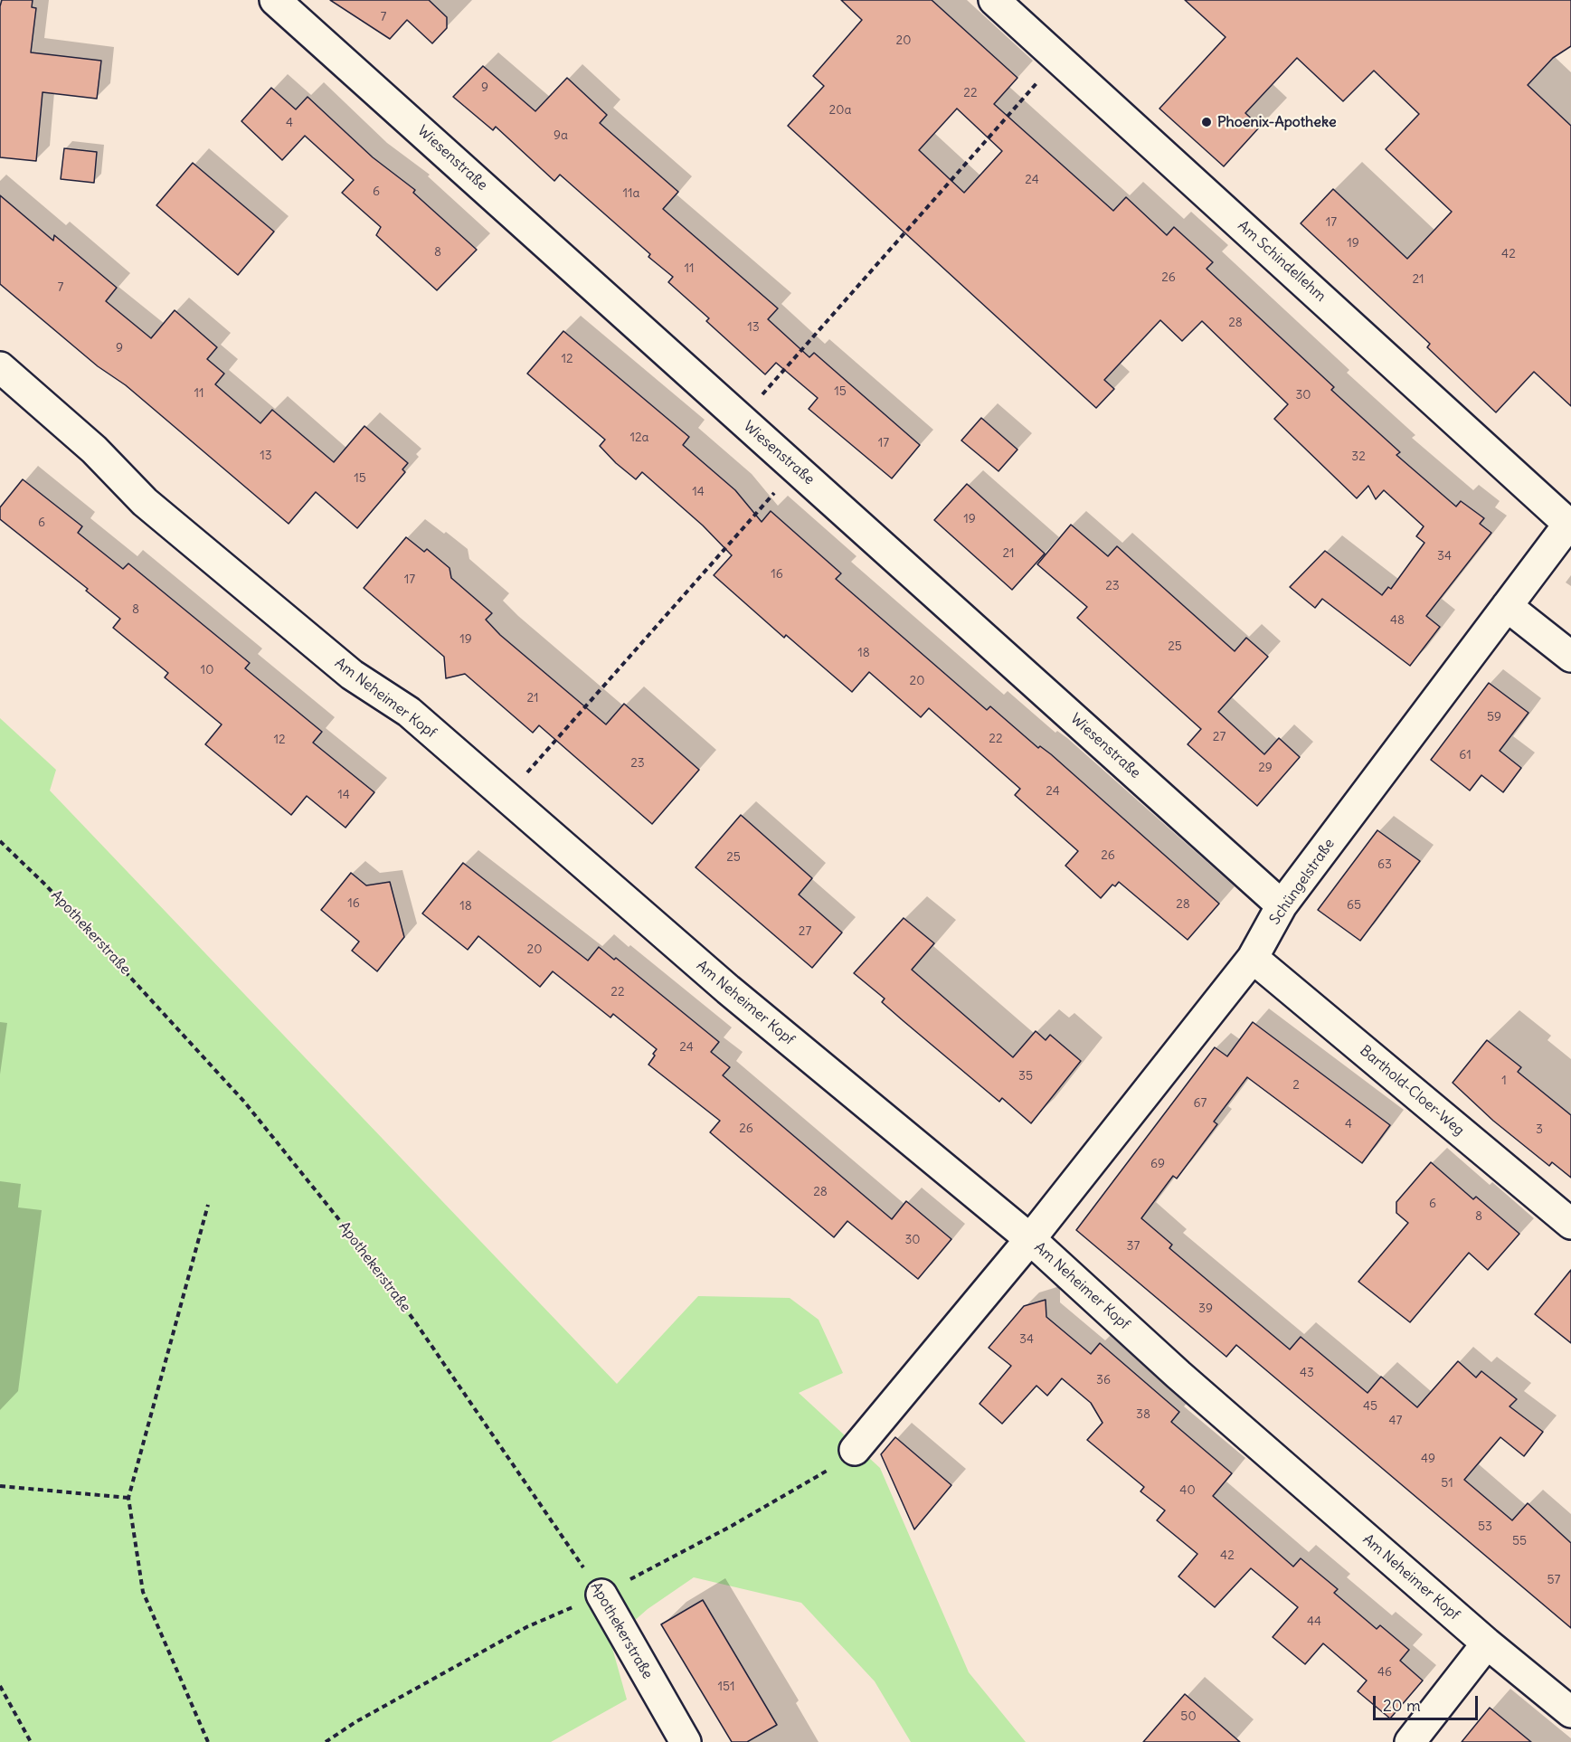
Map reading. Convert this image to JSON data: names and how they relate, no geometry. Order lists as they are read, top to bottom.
{
  "streets": {
    "street": [
      "Wiesenstraße",
      "Am Schindellehm",
      "Am Neheimer Kopf",
      "Schüngelstraße",
      "Apothekerstraße",
      "Barthold-Cloer-Weg"
    ]
  },
  "crossings": [
    ["Wiesenstraße", "Schüngelstraße"],
    ["Am Schindellehm", "Schüngelstraße"],
    ["Am Neheimer Kopf", "Schüngelstraße"],
    ["Schüngelstraße", "Barthold-Cloer-Weg"]
  ],
  "places": ["Phoenix-Apotheke"],
  "house_numbers": [
    "7",
    "20",
    "9",
    "22",
    "20a",
    "4",
    "9a",
    "24",
    "6",
    "11a",
    "17",
    "19",
    "8",
    "42",
    "11",
    "26",
    "21",
    "7",
    "28",
    "13",
    "9",
    "12",
    "15",
    "11",
    "30",
    "12a",
    "17",
    "13",
    "32",
    "15",
    "14",
    "19",
    "6",
    "21",
    "34",
    "16",
    "17",
    "23",
    "8",
    "48",
    "19",
    "25",
    "18",
    "10",
    "20",
    "21",
    "59",
    "27",
    "22",
    "12",
    "61",
    "23",
    "29",
    "24",
    "14",
    "26",
    "25",
    "63",
    "16",
    "28",
    "65",
    "18",
    "27",
    "20",
    "22",
    "24",
    "35",
    "1",
    "2",
    "67",
    "4",
    "26",
    "3",
    "69",
    "28",
    "6",
    "8",
    "30",
    "37",
    "39",
    "34",
    "43",
    "36",
    "45",
    "38",
    "47",
    "49",
    "51",
    "40",
    "53",
    "55",
    "42",
    "57",
    "44",
    "46",
    "151",
    "50"
  ],
  "scale_bar": "20 m"
}
